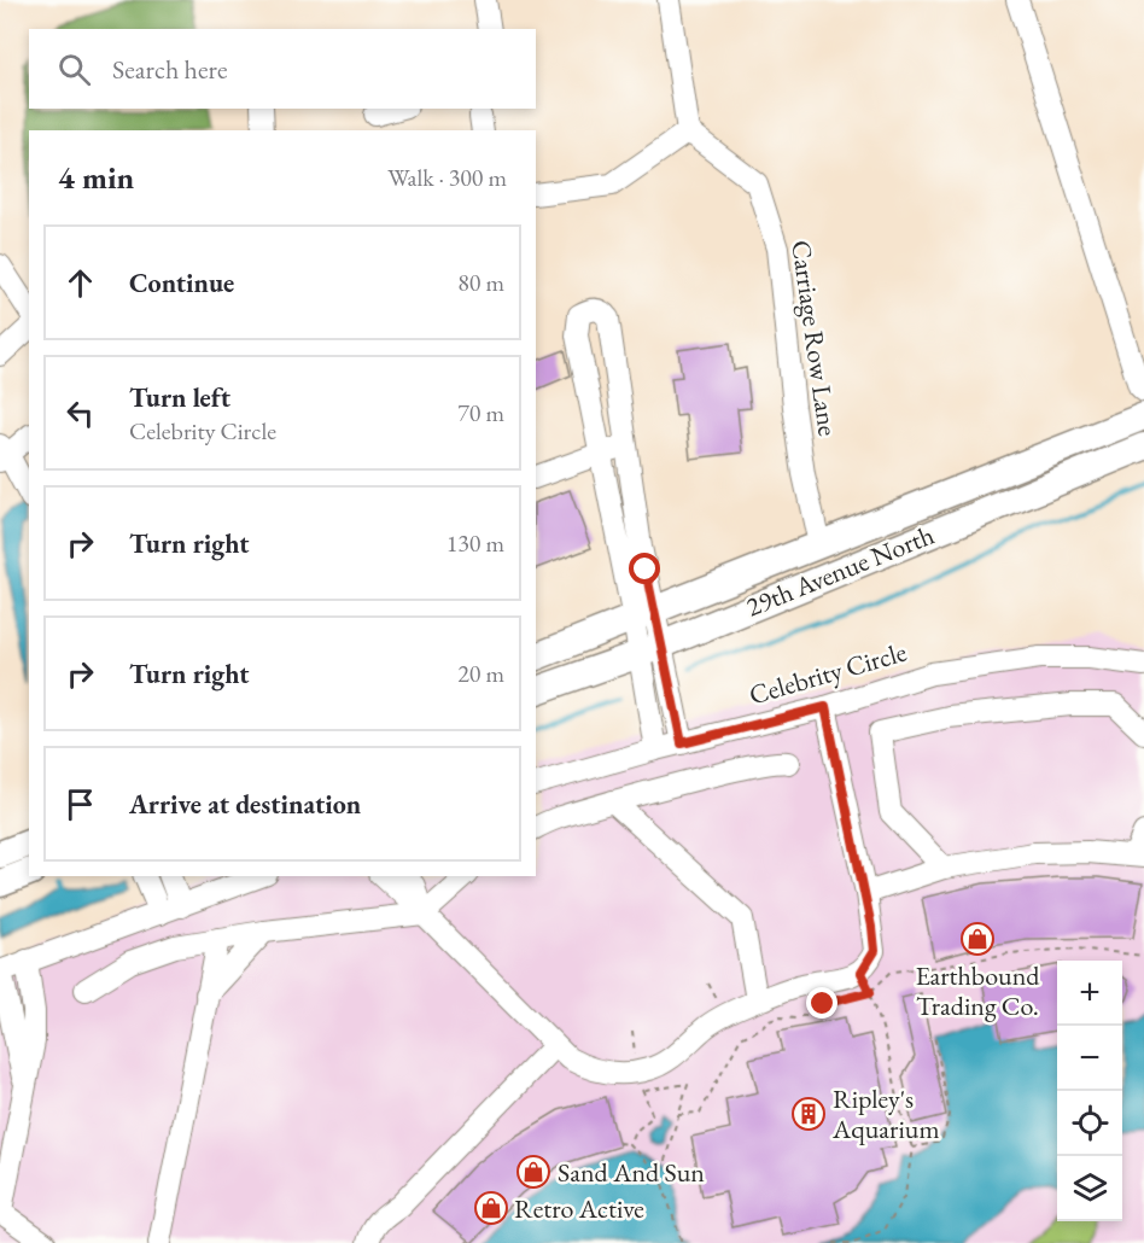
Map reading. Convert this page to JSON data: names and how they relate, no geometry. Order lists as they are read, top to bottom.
{
  "streets": {
    "main road": ["29th Avenue North"],
    "street": ["Carriage Row Lane", "Celebrity Circle"]
  },
  "crossings": [
    ["Carriage Row Lane", "29th Avenue North"]
  ],
  "places": {
    "shop": ["Earthbound Trading Co.", "Sand And Sun", "Retro Active"],
    "building": ["Ripley's Aquarium"]
  },
  "page": {
    "search": "Search here",
    "heading": ["4 min", "Walk · 300 m"],
    "list": [
      ["Continue", "80 m"],
      ["Turn left", "Celebrity Circle", "70 m"],
      ["Turn right", "130 m"],
      ["Turn right", "20 m"],
      "Arrive at destination"
    ],
    "map_buttons": ["+", "−"]
  }
}
